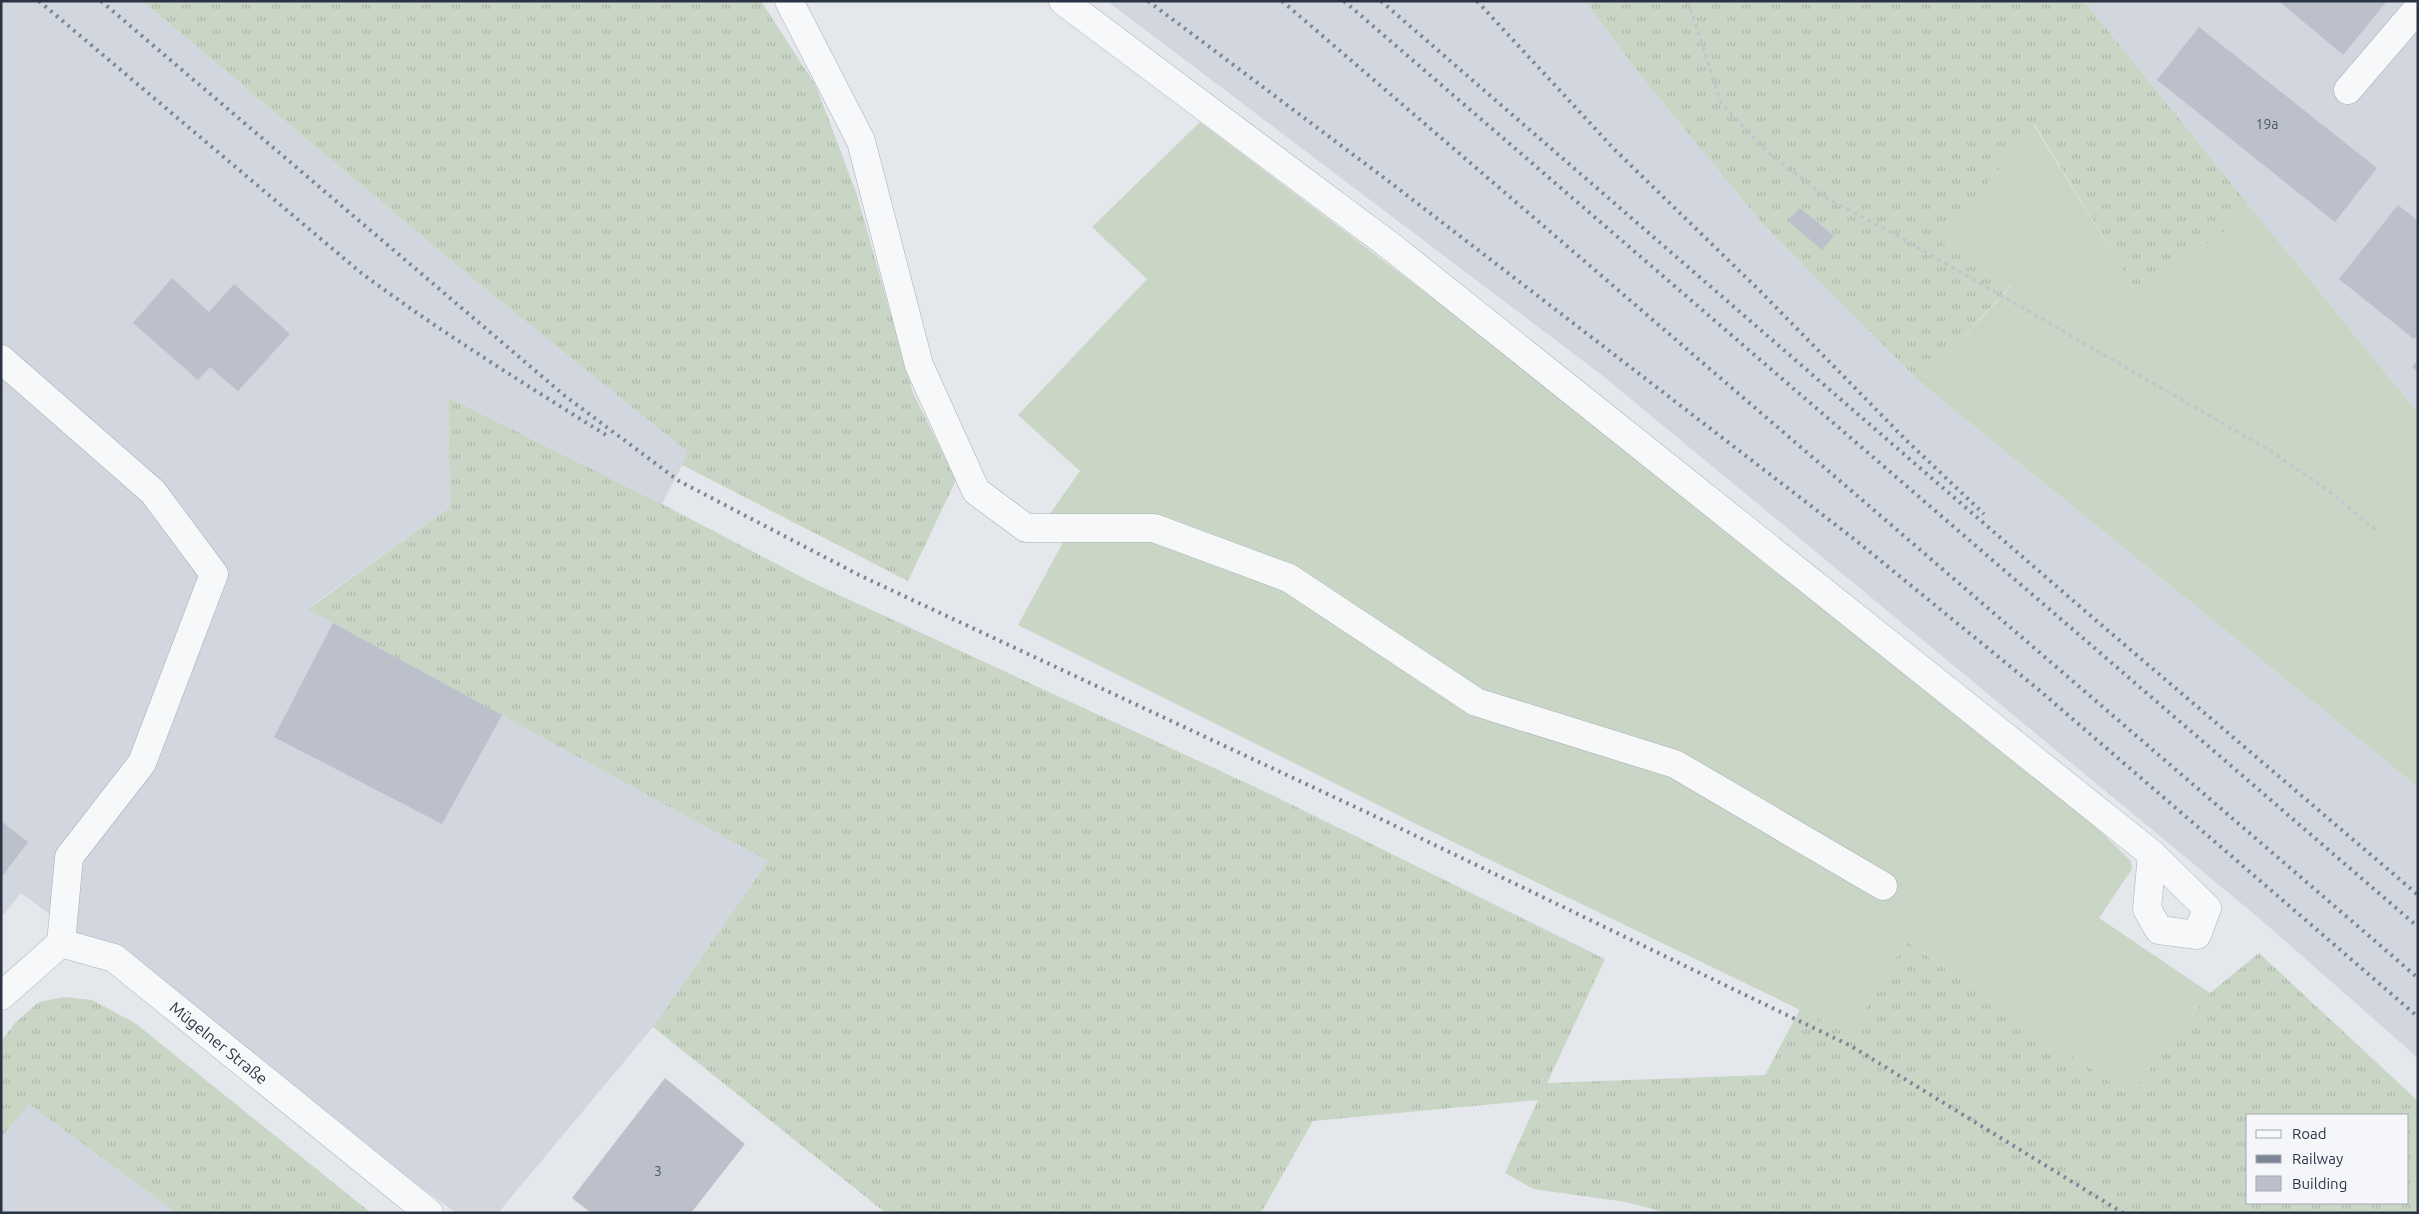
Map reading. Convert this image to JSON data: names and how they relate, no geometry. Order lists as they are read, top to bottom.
{
  "streets": {
    "street": ["Mügelner Straße"]
  },
  "house_numbers": ["19a", "3"],
  "legend": ["Road", "Railway", "Building"]
}
